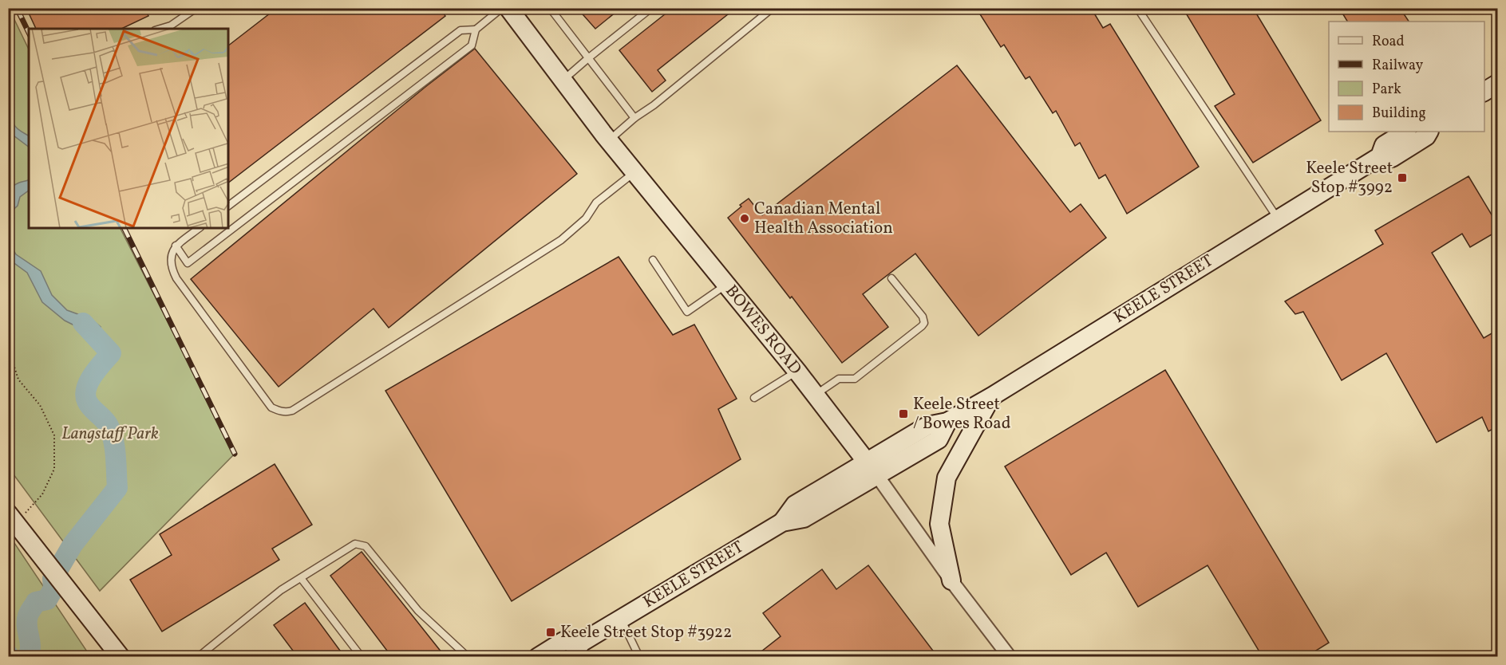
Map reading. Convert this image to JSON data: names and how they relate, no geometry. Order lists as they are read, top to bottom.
{
  "streets": {
    "main road": ["KEELE STREET", "BOWES ROAD"]
  },
  "crossings": [
    ["KEELE STREET", "BOWES ROAD"]
  ],
  "parks": ["Langstaff Park"],
  "places": {
    "transit": ["Keele Street Stop #3992", "Keele Street / Bowes Road", "Keele Street Stop #3922"],
    "other": ["Canadian Mental Health Association"]
  },
  "legend": [
    "Road",
    "Railway",
    "Park",
    "Building"
  ]
}
